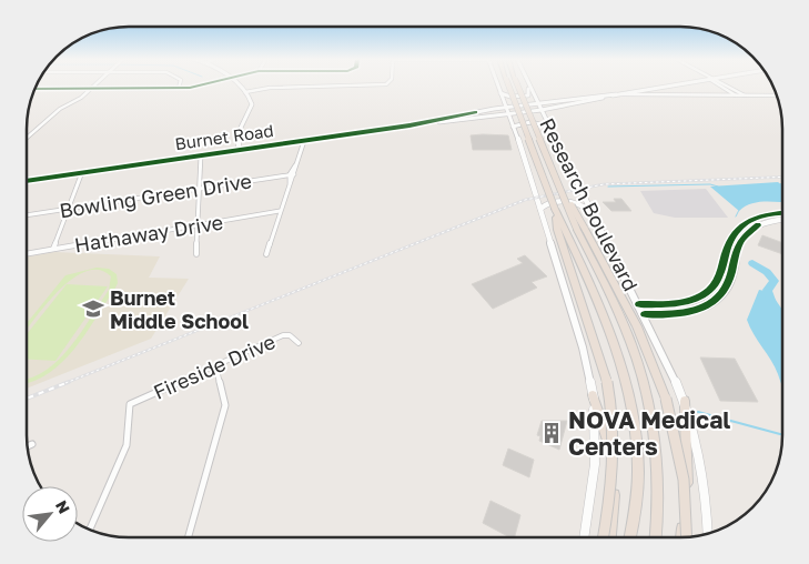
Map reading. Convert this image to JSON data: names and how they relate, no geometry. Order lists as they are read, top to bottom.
{
  "streets": {
    "main road": ["Burnet Road", "Research Boulevard"],
    "street": ["Bowling Green Drive", "Hathaway Drive", "Fireside Drive"]
  },
  "crossings": [
    ["Burnet Road", "Research Boulevard"]
  ],
  "places": {
    "school or university": ["Burnet Middle School"],
    "building": ["NOVA Medical Centers"]
  },
  "north": "top right"
}
